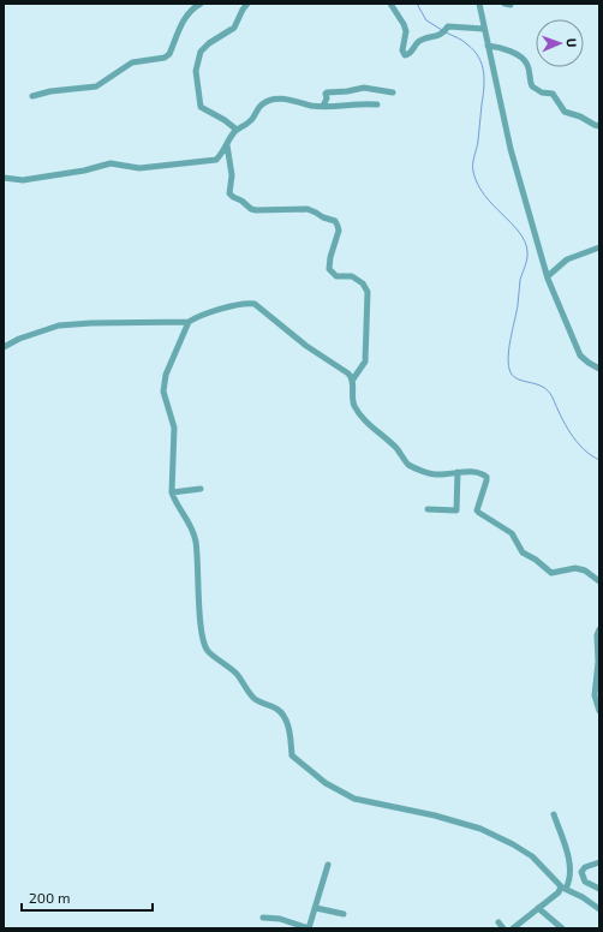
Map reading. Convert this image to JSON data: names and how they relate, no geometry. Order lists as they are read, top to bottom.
{
  "scale_bar": "200 m",
  "north": "right"
}
